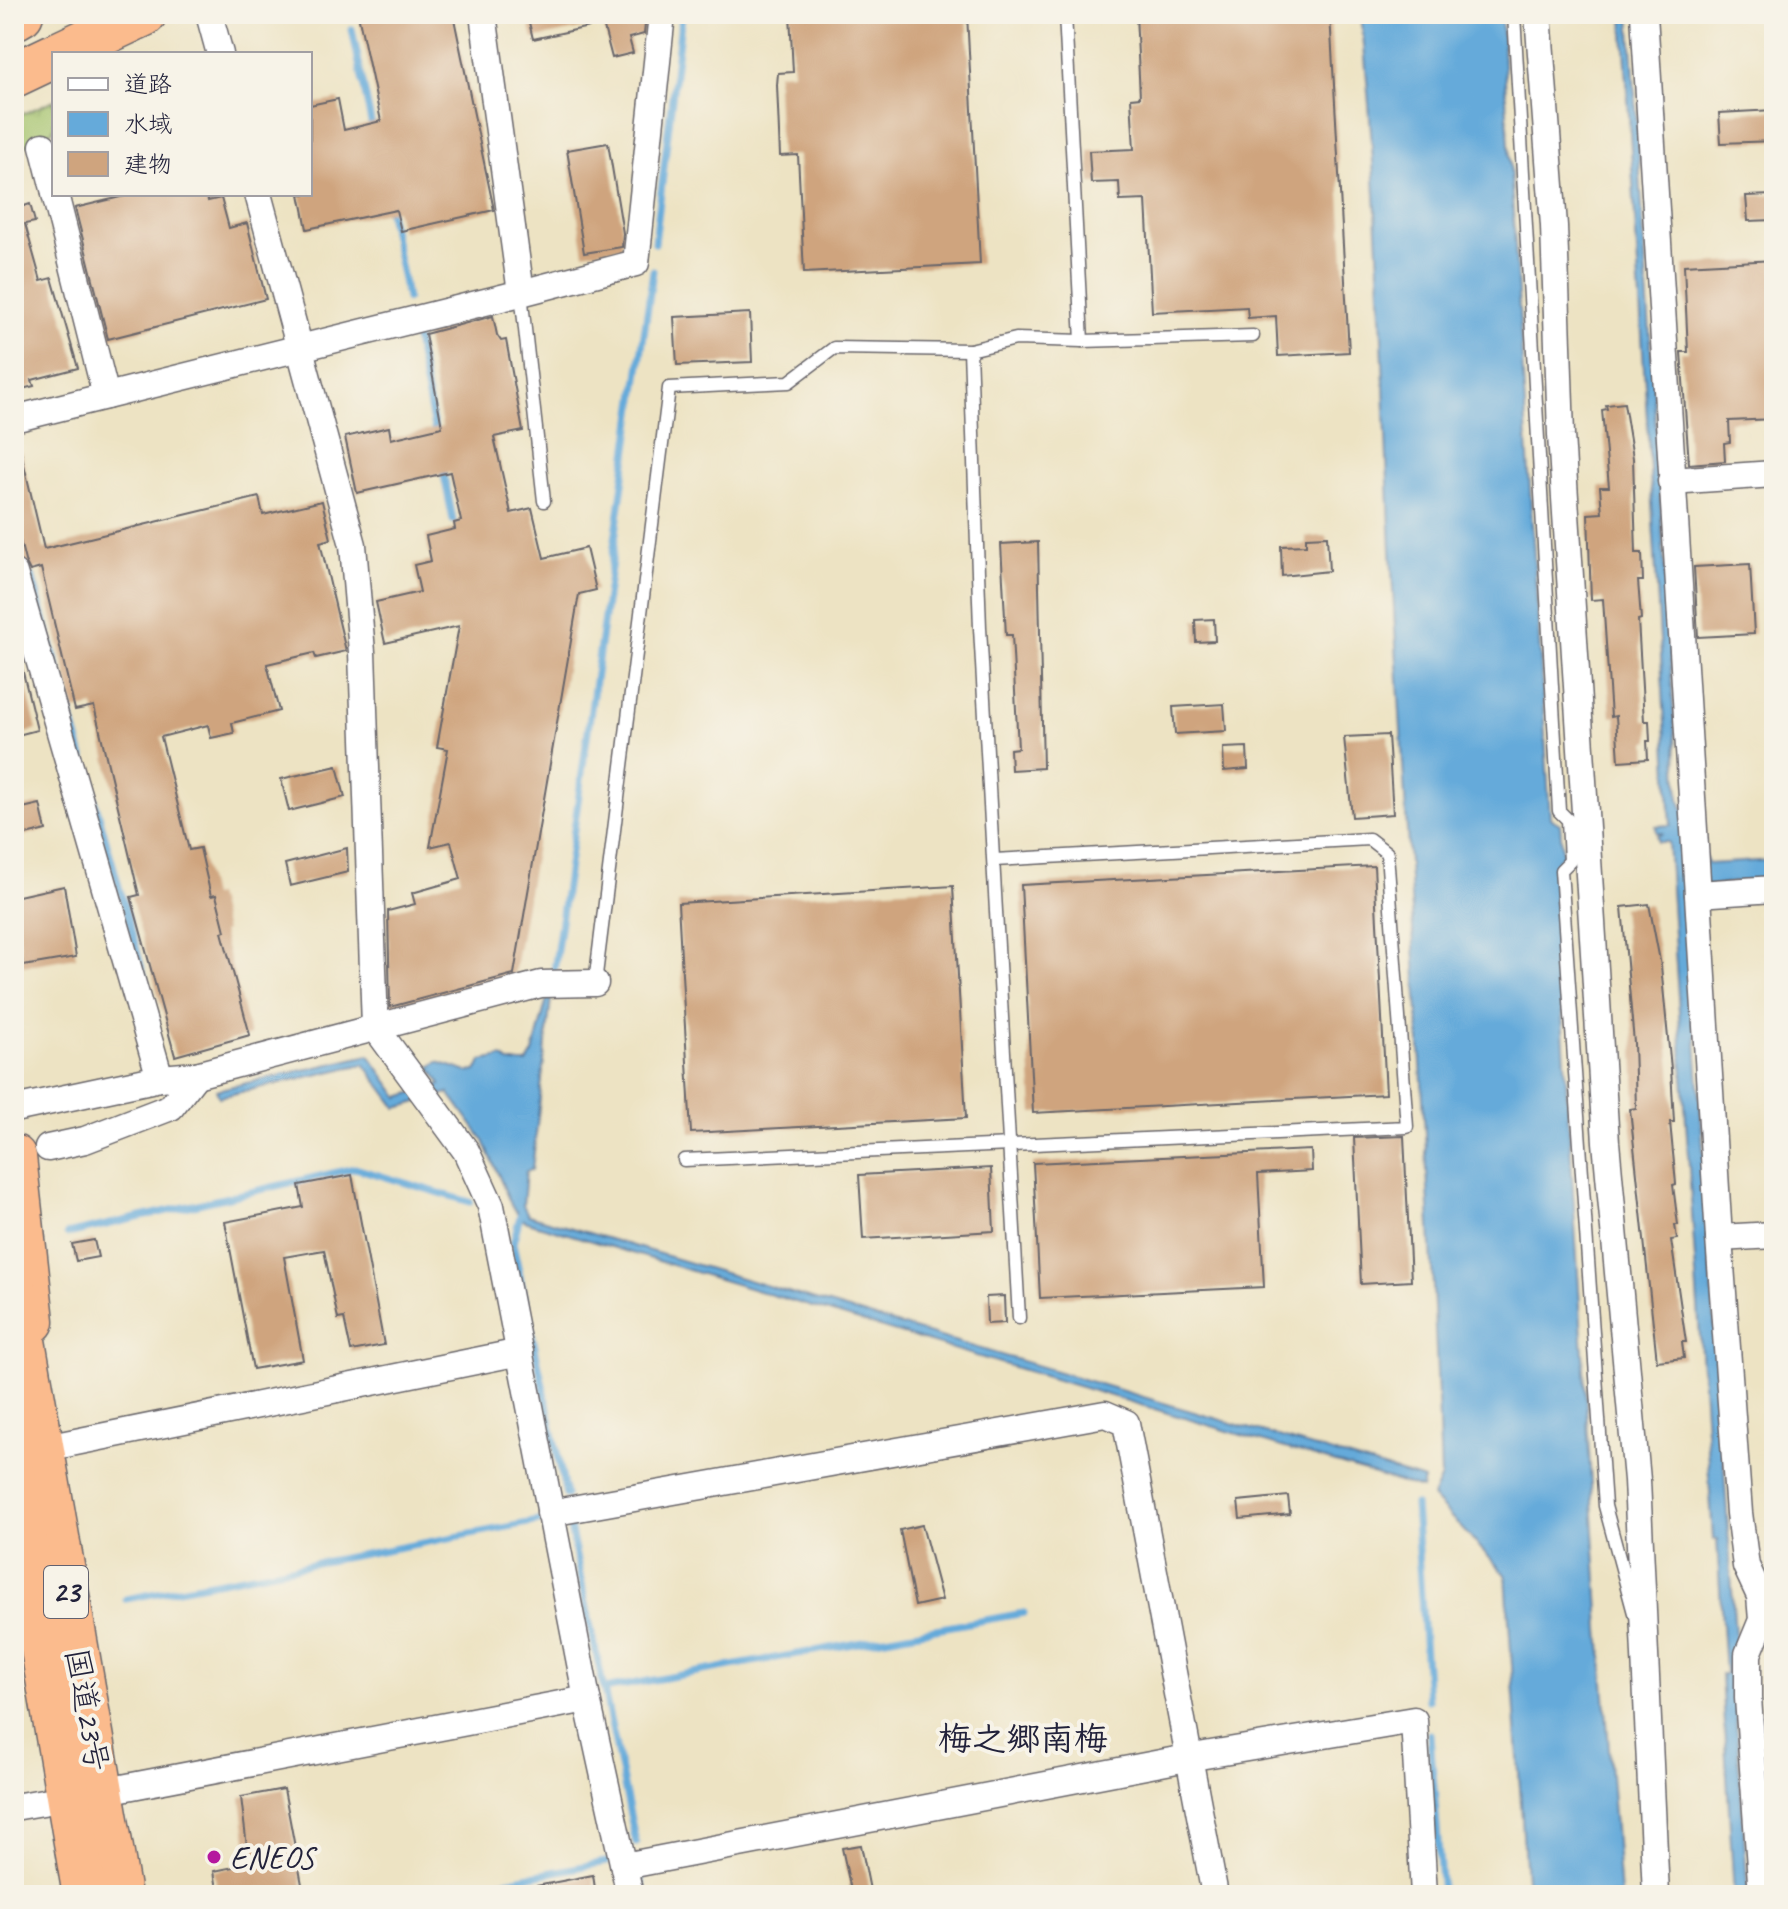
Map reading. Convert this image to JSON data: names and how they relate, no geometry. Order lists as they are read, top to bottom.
{
  "streets": {
    "highway": ["23", "国道23号"]
  },
  "districts": ["梅之郷南梅"],
  "places": ["ENEOS"],
  "legend": ["道路", "水域", "建物"]
}
